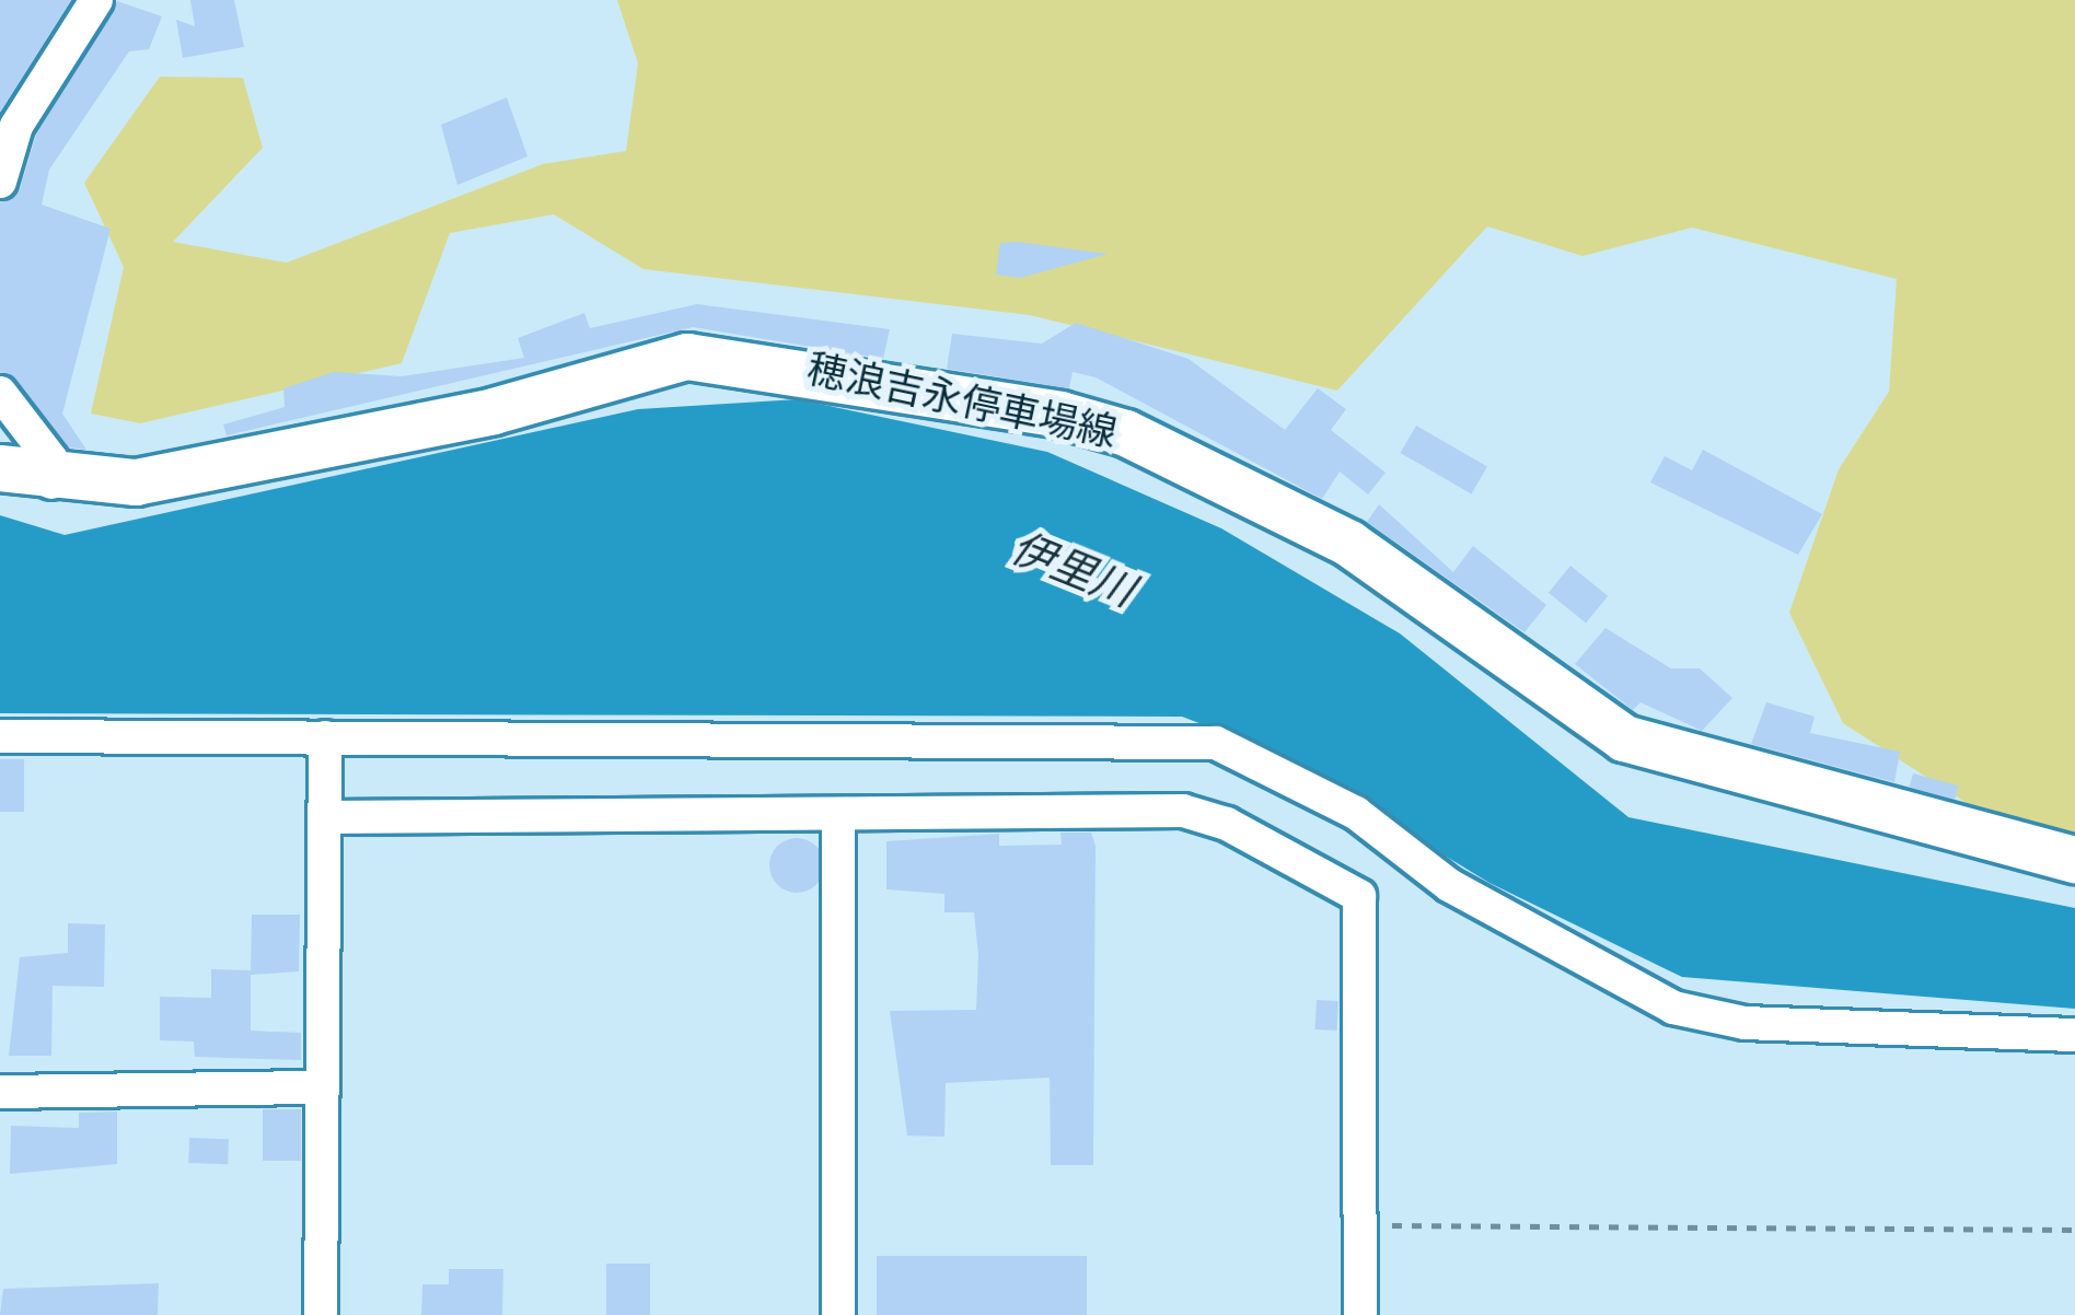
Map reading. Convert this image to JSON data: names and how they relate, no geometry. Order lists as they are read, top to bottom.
{
  "streets": {
    "main road": ["穂浪吉永停車場線"]
  },
  "water": ["伊里川"]
}
